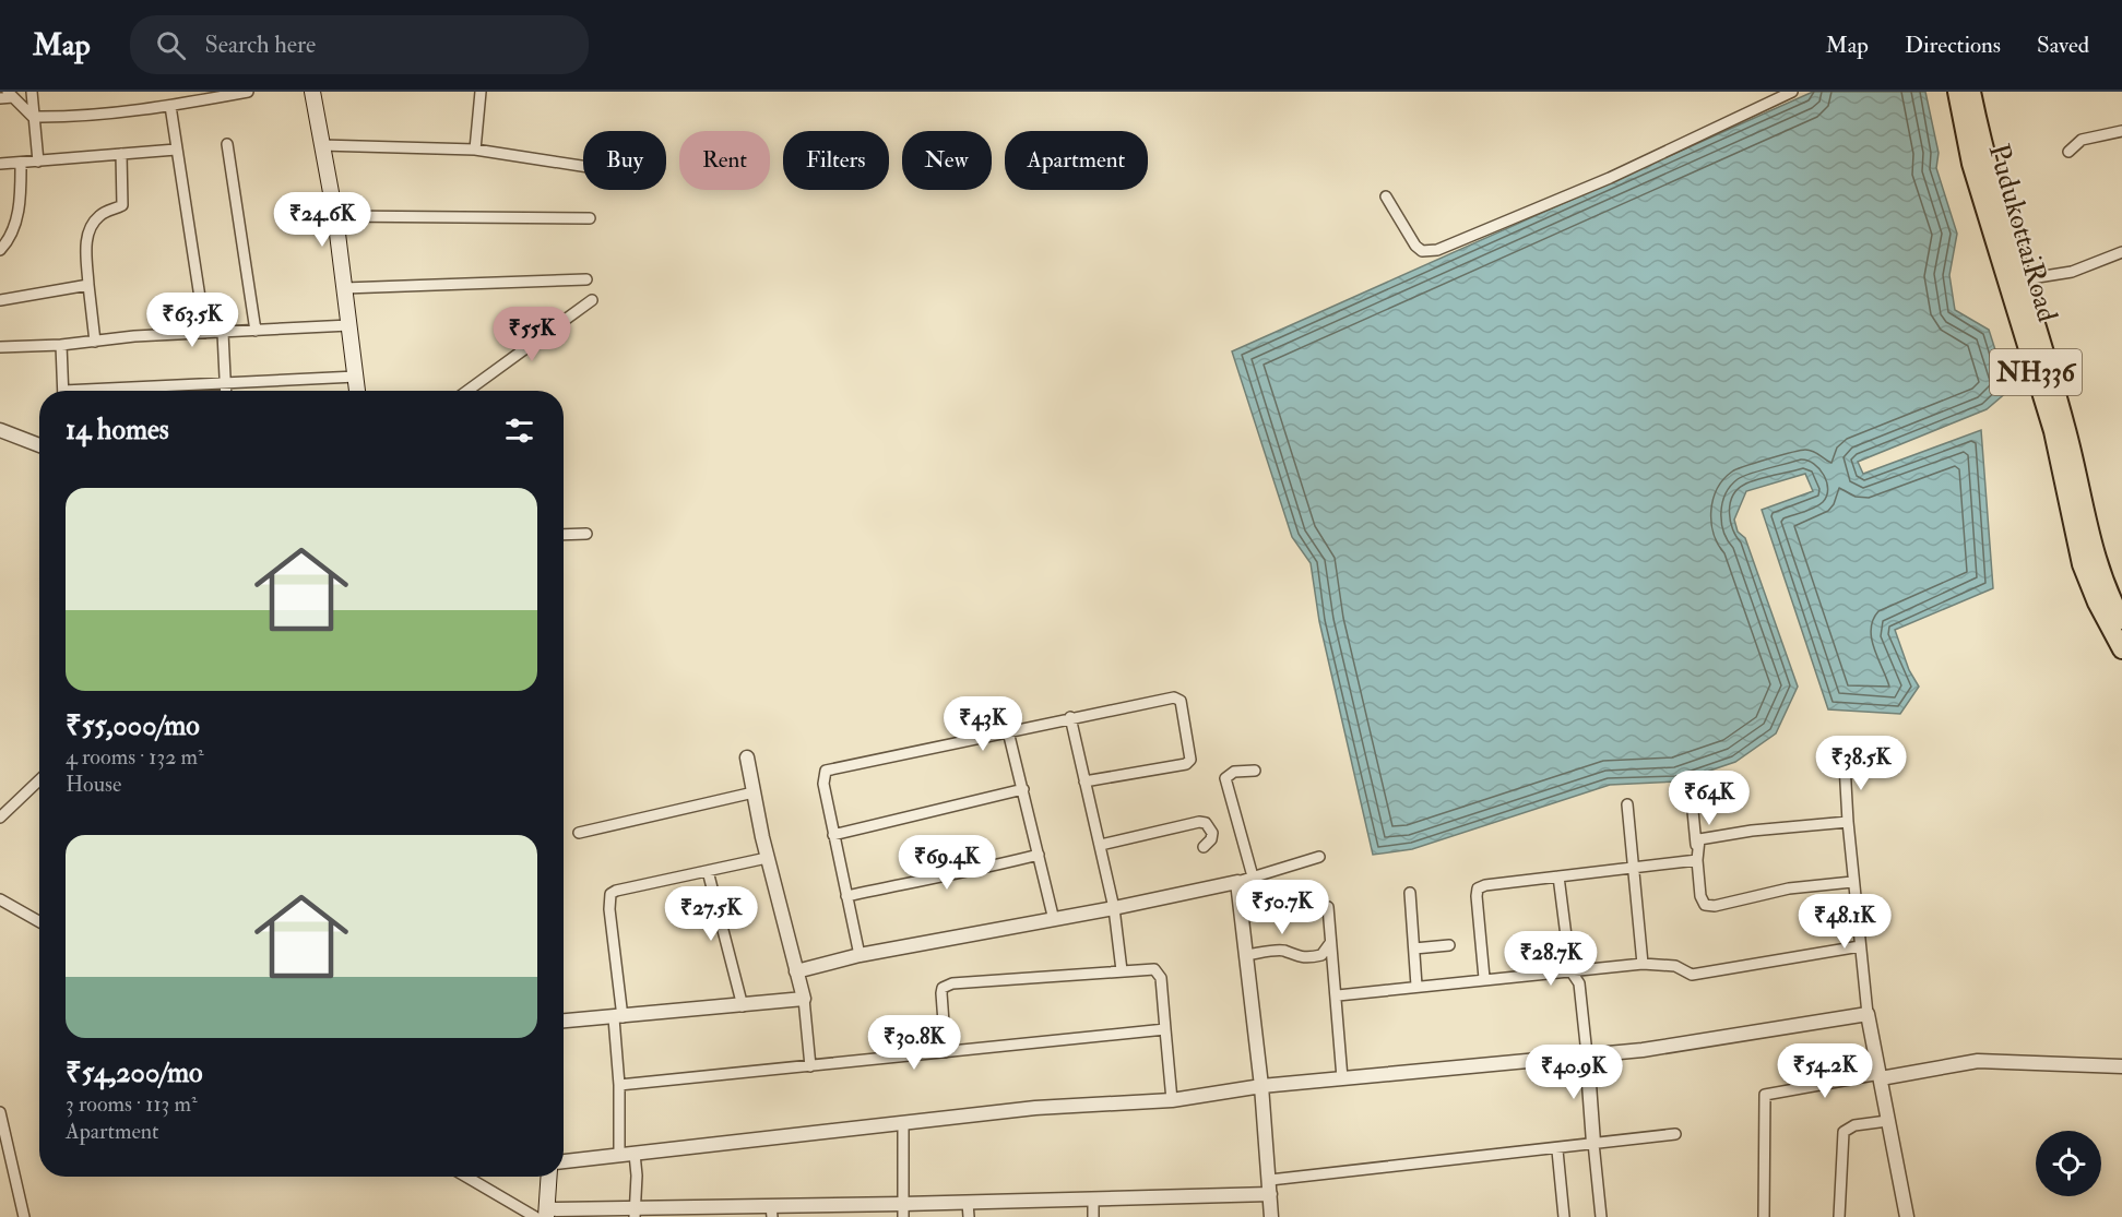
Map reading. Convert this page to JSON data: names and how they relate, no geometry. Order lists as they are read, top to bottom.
{
  "streets": {
    "highway": ["PudukottaiRoad", "NH336"]
  },
  "crossings": [
    ["PudukottaiRoad", "NH336"]
  ],
  "page": {
    "header": "Map",
    "search": "Search here",
    "nav": ["Map", "Directions", "Saved"],
    "chip": [
      "Buy",
      "Rent",
      "Filters",
      "New",
      "Apartment"
    ],
    "price": [
      "₹24.6K",
      "₹63.5K",
      "₹55K",
      "₹43K",
      "₹38.5K",
      "₹64K",
      "₹69.4K",
      "₹50.7K",
      "₹27.5K",
      "₹48.1K",
      "₹28.7K",
      "₹30.8K",
      "₹54.2K",
      "₹40.9K"
    ],
    "heading": "14 homes",
    "list": [
      {
        "name": "₹55,000/mo",
        "note": "4 rooms · 132 m² · House"
      },
      {
        "name": "₹54,200/mo",
        "note": "3 rooms · 113 m² · Apartment"
      }
    ]
  }
}
